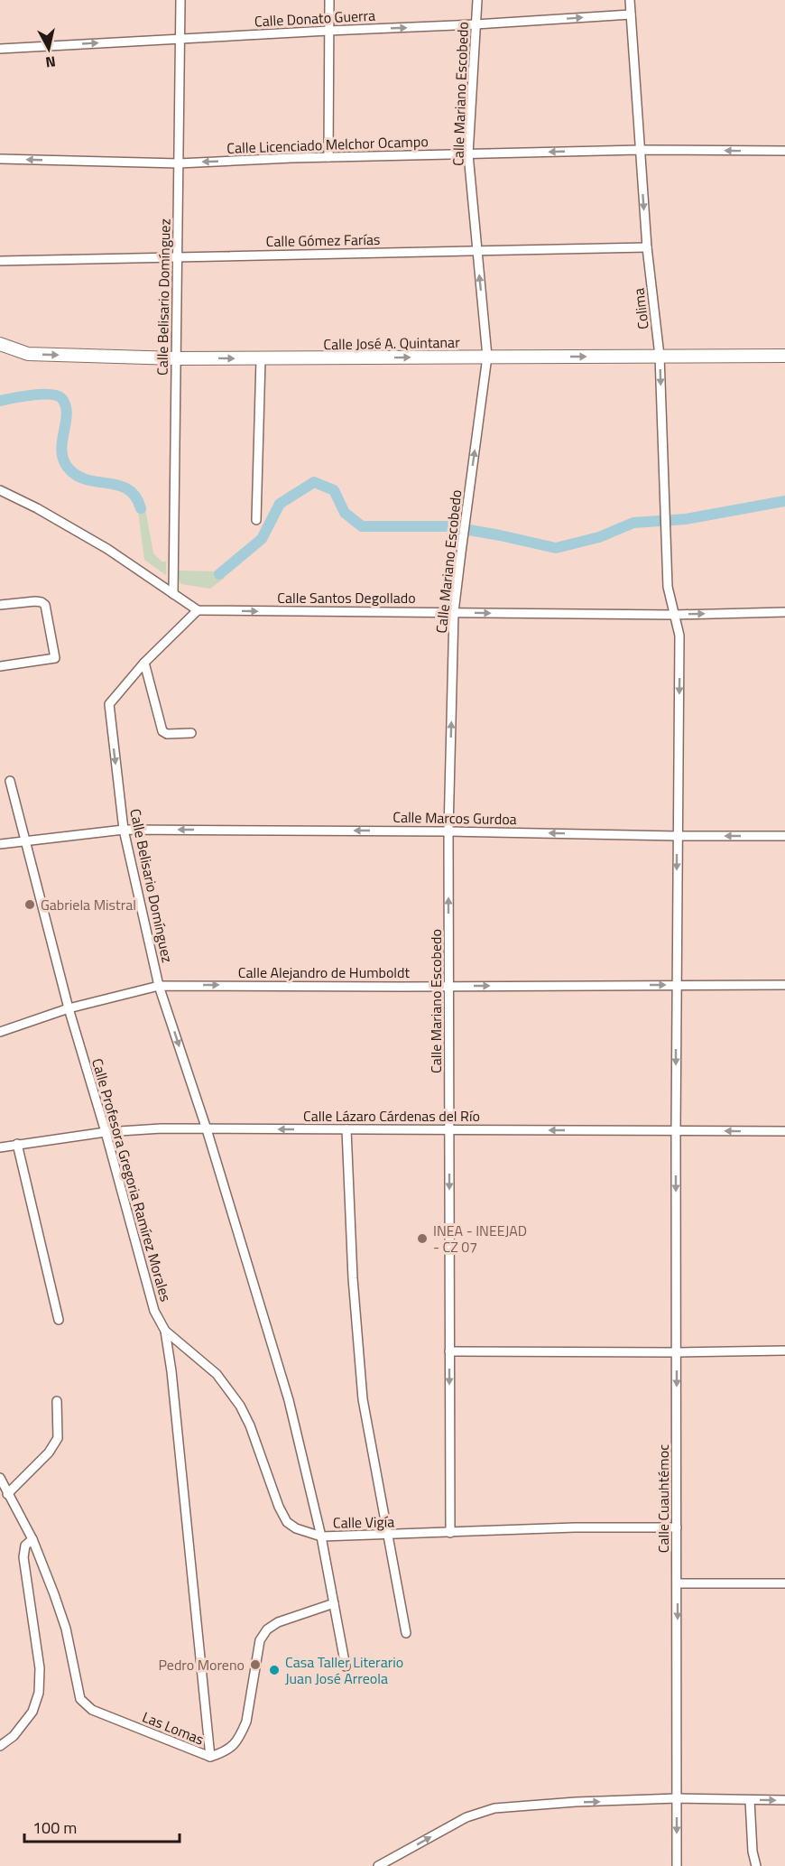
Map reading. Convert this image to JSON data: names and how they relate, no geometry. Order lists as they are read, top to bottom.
{
  "streets": {
    "street": [
      "Calle Donato Guerra",
      "Calle Mariano Escobedo",
      "Calle Licenciado Melchor Ocampo",
      "Calle Gómez Farías",
      "Calle Belisario Domínguez",
      "Colima",
      "Calle José A. Quintanar",
      "Calle Santos Degollado",
      "Calle Marcos Gurdoa",
      "Calle Alejandro de Humboldt",
      "Calle Lázaro Cárdenas del Río",
      "Calle Profesora Gregoria Ramírez Morales",
      "Calle Cuauhtémoc",
      "Calle Vigía",
      "Las Lomas"
    ]
  },
  "crossings": [
    ["Calle Donato Guerra", "Calle Mariano Escobedo"],
    ["Calle Donato Guerra", "Calle Belisario Domínguez"],
    ["Calle Donato Guerra", "Colima"],
    ["Calle Mariano Escobedo", "Calle Licenciado Melchor Ocampo"],
    ["Calle Mariano Escobedo", "Calle Gómez Farías"],
    ["Calle Mariano Escobedo", "Calle José A. Quintanar"],
    ["Calle Mariano Escobedo", "Calle Santos Degollado"],
    ["Calle Mariano Escobedo", "Calle Marcos Gurdoa"],
    ["Calle Mariano Escobedo", "Calle Alejandro de Humboldt"],
    ["Calle Mariano Escobedo", "Calle Lázaro Cárdenas del Río"],
    ["Calle Mariano Escobedo", "Calle Vigía"],
    ["Calle Licenciado Melchor Ocampo", "Calle Belisario Domínguez"],
    ["Calle Licenciado Melchor Ocampo", "Colima"],
    ["Calle Gómez Farías", "Calle Belisario Domínguez"],
    ["Calle Gómez Farías", "Colima"],
    ["Calle Belisario Domínguez", "Calle José A. Quintanar"],
    ["Calle Belisario Domínguez", "Calle Santos Degollado"],
    ["Calle Belisario Domínguez", "Calle Marcos Gurdoa"],
    ["Calle Belisario Domínguez", "Calle Alejandro de Humboldt"],
    ["Calle Belisario Domínguez", "Calle Lázaro Cárdenas del Río"],
    ["Colima", "Calle José A. Quintanar"],
    ["Colima", "Calle Santos Degollado"],
    ["Colima", "Calle Marcos Gurdoa"],
    ["Colima", "Calle Cuauhtémoc"],
    ["Calle Marcos Gurdoa", "Calle Profesora Gregoria Ramírez Morales"],
    ["Calle Marcos Gurdoa", "Calle Cuauhtémoc"],
    ["Calle Alejandro de Humboldt", "Calle Profesora Gregoria Ramírez Morales"],
    ["Calle Alejandro de Humboldt", "Calle Cuauhtémoc"],
    ["Calle Lázaro Cárdenas del Río", "Calle Profesora Gregoria Ramírez Morales"],
    ["Calle Lázaro Cárdenas del Río", "Calle Cuauhtémoc"],
    ["Calle Profesora Gregoria Ramírez Morales", "Calle Vigía"],
    ["Calle Profesora Gregoria Ramírez Morales", "Las Lomas"],
    ["Calle Cuauhtémoc", "Calle Vigía"]
  ],
  "one_way": [
    "Calle Donato Guerra",
    "Calle Licenciado Melchor Ocampo",
    "Colima",
    "Calle José A. Quintanar",
    "Calle Santos Degollado",
    "Calle Marcos Gurdoa",
    "Calle Alejandro de Humboldt",
    "Calle Lázaro Cárdenas del Río",
    "Calle Cuauhtémoc"
  ],
  "places": [
    "Gabriela Mistral",
    "INEA - INEEJAD - CZ 07",
    "Pedro Moreno",
    "Casa Taller Literario Juan José Arreola"
  ],
  "scale_bar": "100 m",
  "north": "bottom"
}
